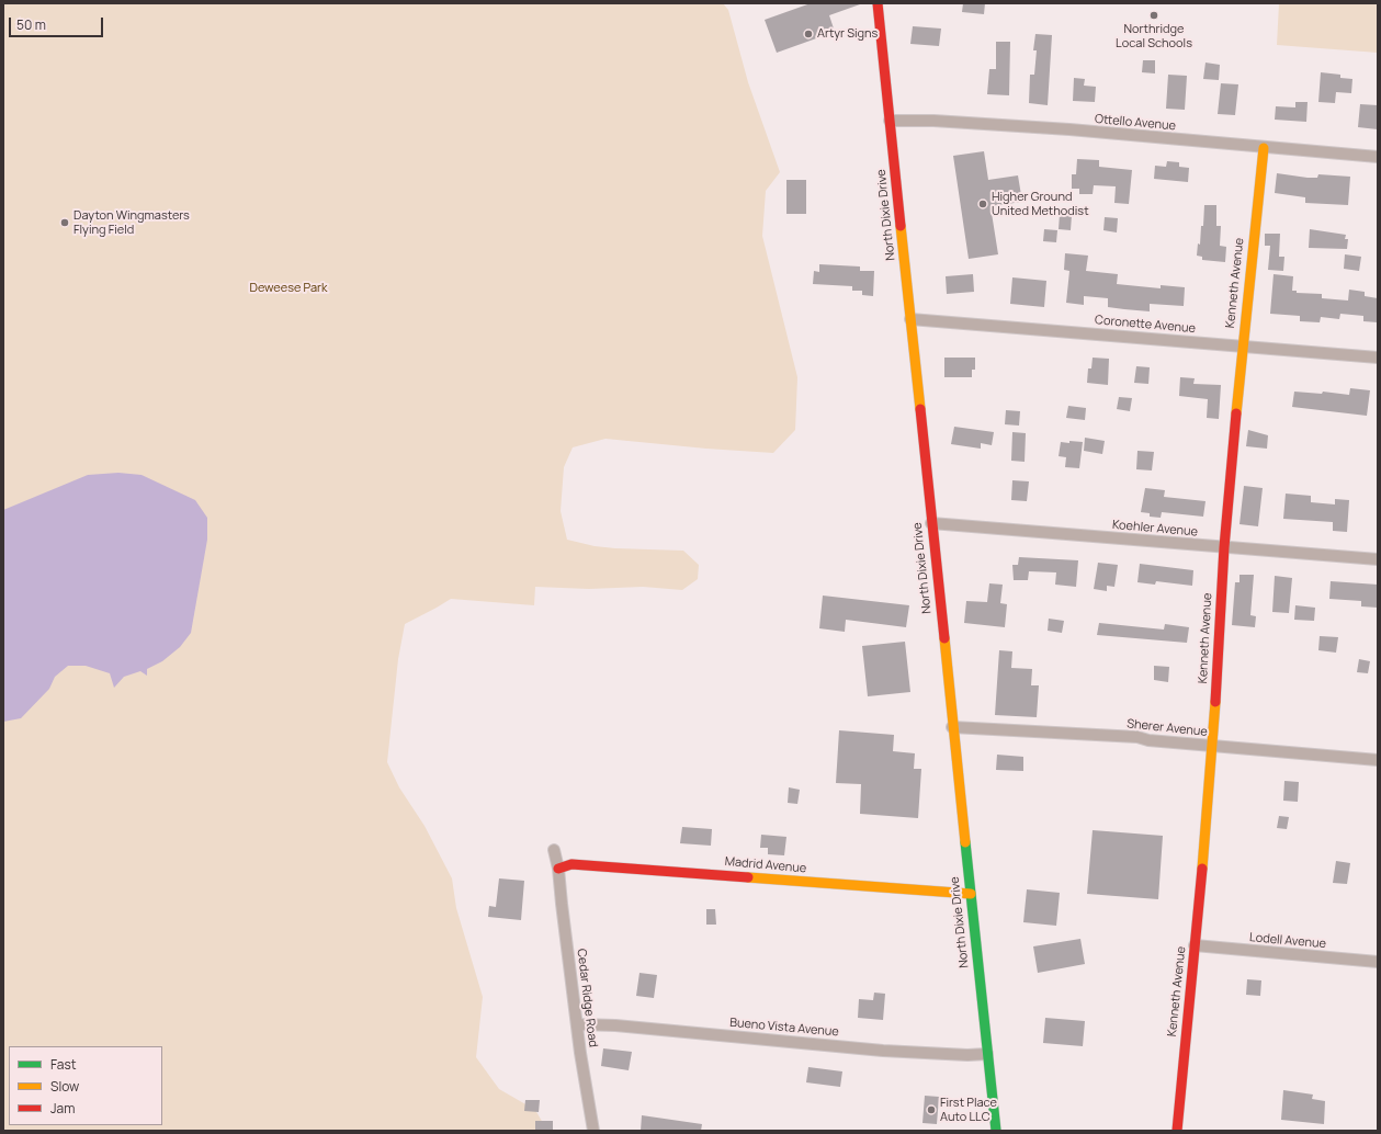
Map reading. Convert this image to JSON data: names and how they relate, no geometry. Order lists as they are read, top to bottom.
{
  "streets": {
    "street": [
      "Ottello Avenue",
      "North Dixie Drive",
      "Kenneth Avenue",
      "Coronette Avenue",
      "Koehler Avenue",
      "Sherer Avenue",
      "Madrid Avenue",
      "Lodell Avenue",
      "Cedar Ridge Road",
      "Bueno Vista Avenue"
    ]
  },
  "crossings": [
    ["Ottello Avenue", "North Dixie Drive"],
    ["Ottello Avenue", "Kenneth Avenue"],
    ["North Dixie Drive", "Coronette Avenue"],
    ["North Dixie Drive", "Koehler Avenue"],
    ["North Dixie Drive", "Sherer Avenue"],
    ["North Dixie Drive", "Madrid Avenue"],
    ["North Dixie Drive", "Bueno Vista Avenue"],
    ["Kenneth Avenue", "Coronette Avenue"],
    ["Kenneth Avenue", "Koehler Avenue"],
    ["Kenneth Avenue", "Sherer Avenue"],
    ["Kenneth Avenue", "Lodell Avenue"],
    ["Madrid Avenue", "Cedar Ridge Road"],
    ["Cedar Ridge Road", "Bueno Vista Avenue"]
  ],
  "parks": ["Deweese Park"],
  "places": [
    "Northridge Local Schools",
    "Artyr Signs",
    "Higher Ground United Methodist",
    "Dayton Wingmasters Flying Field",
    "First Place Auto LLC"
  ],
  "legend": ["Fast", "Slow", "Jam"],
  "scale_bar": "50 m"
}
